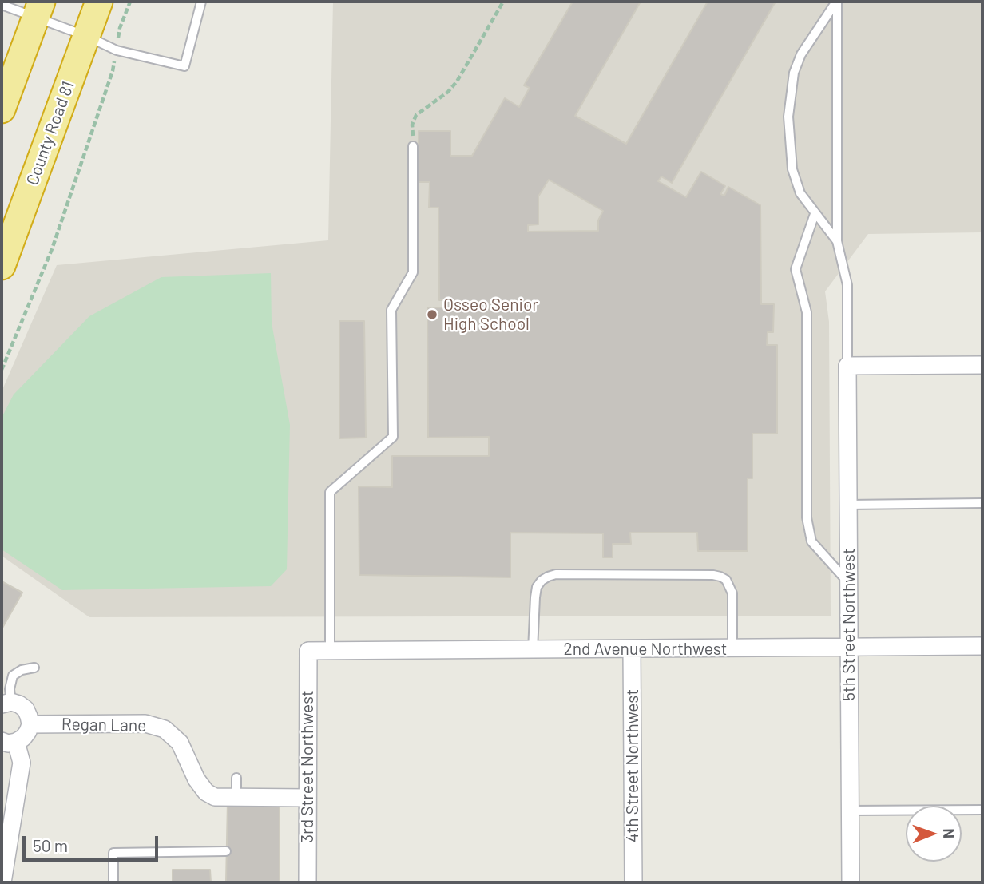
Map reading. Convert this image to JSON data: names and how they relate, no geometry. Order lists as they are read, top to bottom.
{
  "streets": {
    "highway": ["County Road 81"],
    "street": [
      "5th Street Northwest",
      "2nd Avenue Northwest",
      "Regan Lane",
      "4th Street Northwest",
      "3rd Street Northwest"
    ]
  },
  "crossings": [
    ["5th Street Northwest", "2nd Avenue Northwest"],
    ["2nd Avenue Northwest", "4th Street Northwest"],
    ["2nd Avenue Northwest", "3rd Street Northwest"],
    ["Regan Lane", "3rd Street Northwest"]
  ],
  "places": ["Osseo Senior High School"],
  "scale_bar": "50 m",
  "north": "right"
}
